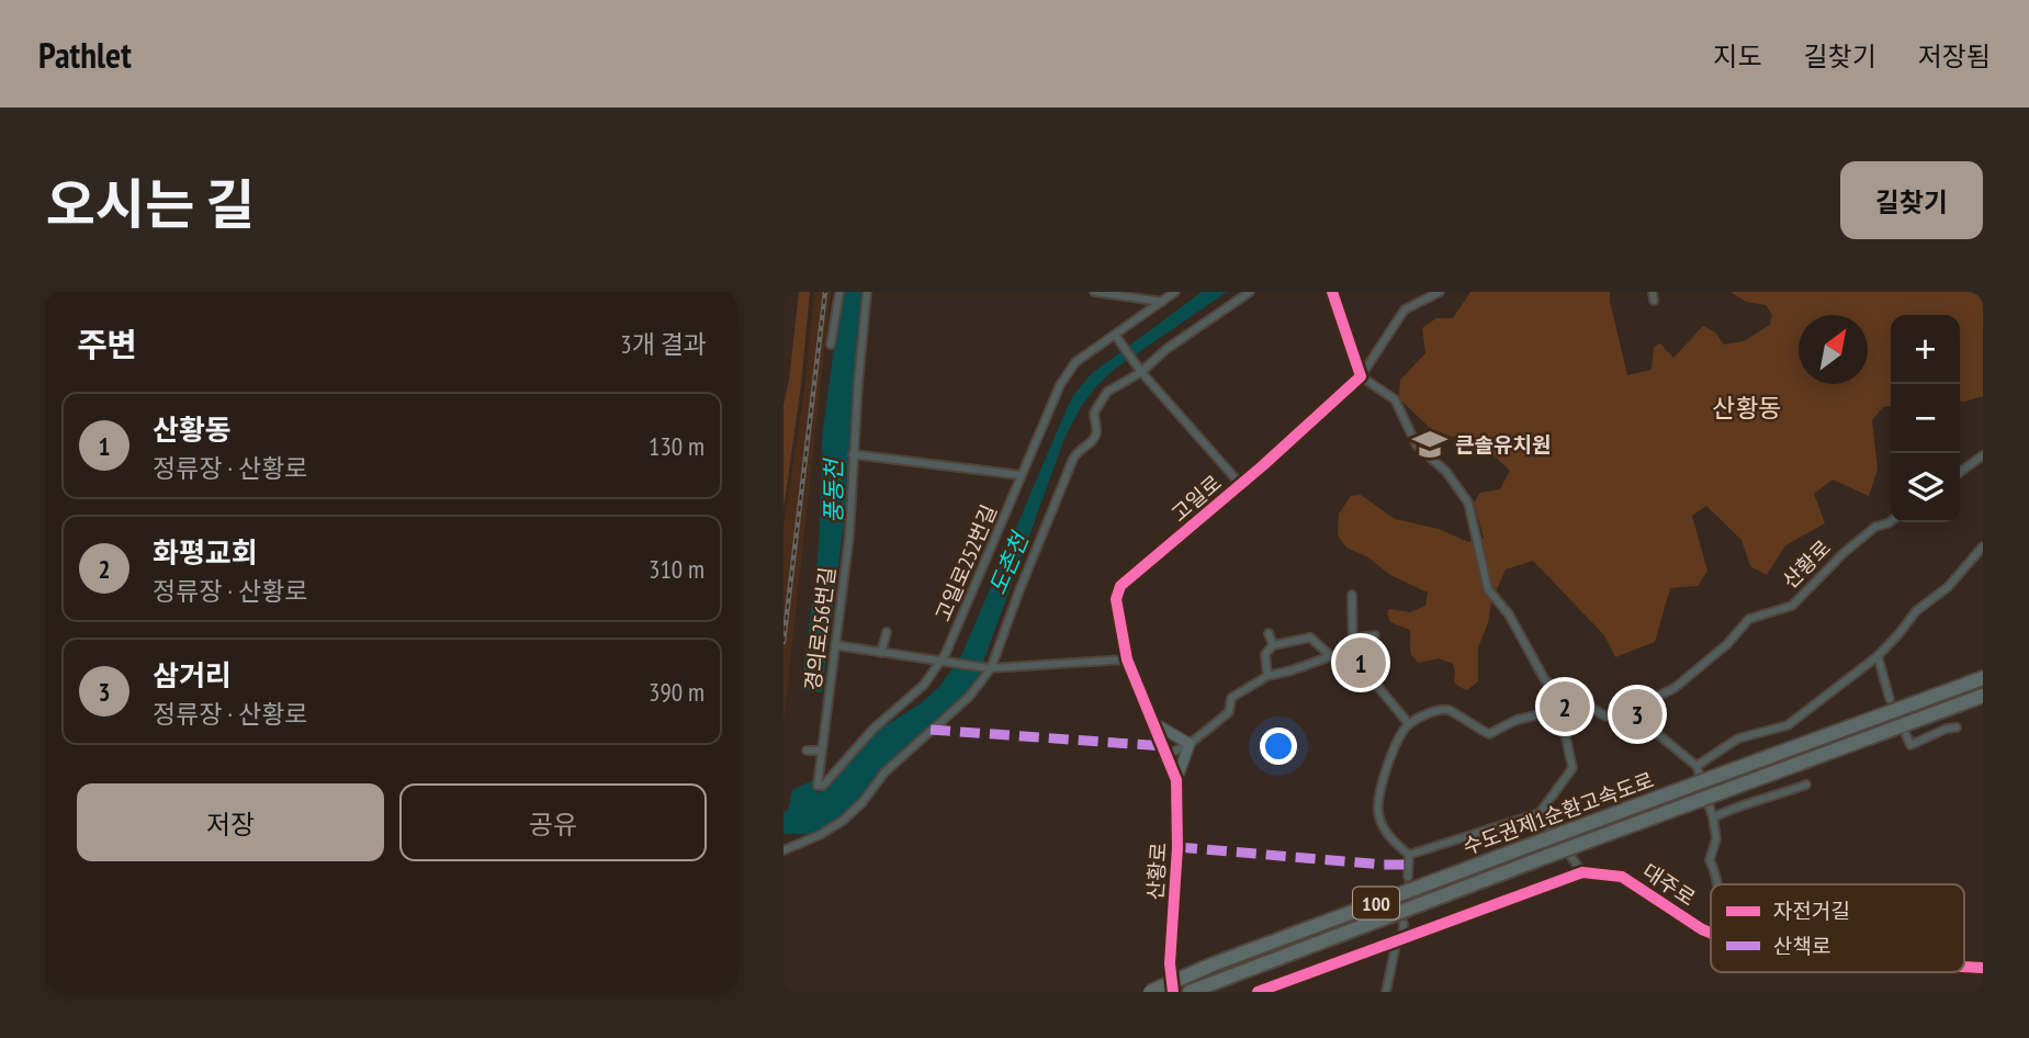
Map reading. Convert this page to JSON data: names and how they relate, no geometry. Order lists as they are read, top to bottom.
{
  "streets": {
    "highway": ["수도권제1순환고속도로", "100"],
    "street": [
      "고일로",
      "고일로252번길",
      "산황로",
      "경의로256번길",
      "대주로"
    ]
  },
  "crossings": [
    ["고일로", "산황로"],
    ["고일로252번길", "경의로256번길"]
  ],
  "districts": ["산황동"],
  "water": ["풍동천", "도촌천"],
  "places": {
    "school or university": ["큰솔유치원"]
  },
  "legend": ["자전거길", "산책로"],
  "north": "top right",
  "page": {
    "header": "Pathlet",
    "nav": ["지도", "길찾기", "저장됨"],
    "title": "오시는 길",
    "buttons": [
      "길찾기",
      ["저장", "공유"]
    ],
    "heading": ["주변", "3개 결과"],
    "map_buttons": ["+", "−"],
    "list": [
      {
        "mark": "1",
        "name": "산황동",
        "note": "정류장 · 산황로",
        "value": "130 m"
      },
      {
        "mark": "2",
        "name": "화평교회",
        "note": "정류장 · 산황로",
        "value": "310 m"
      },
      {
        "mark": "3",
        "name": "삼거리",
        "note": "정류장 · 산황로",
        "value": "390 m"
      }
    ],
    "pins": ["1", "2", "3"]
  }
}
